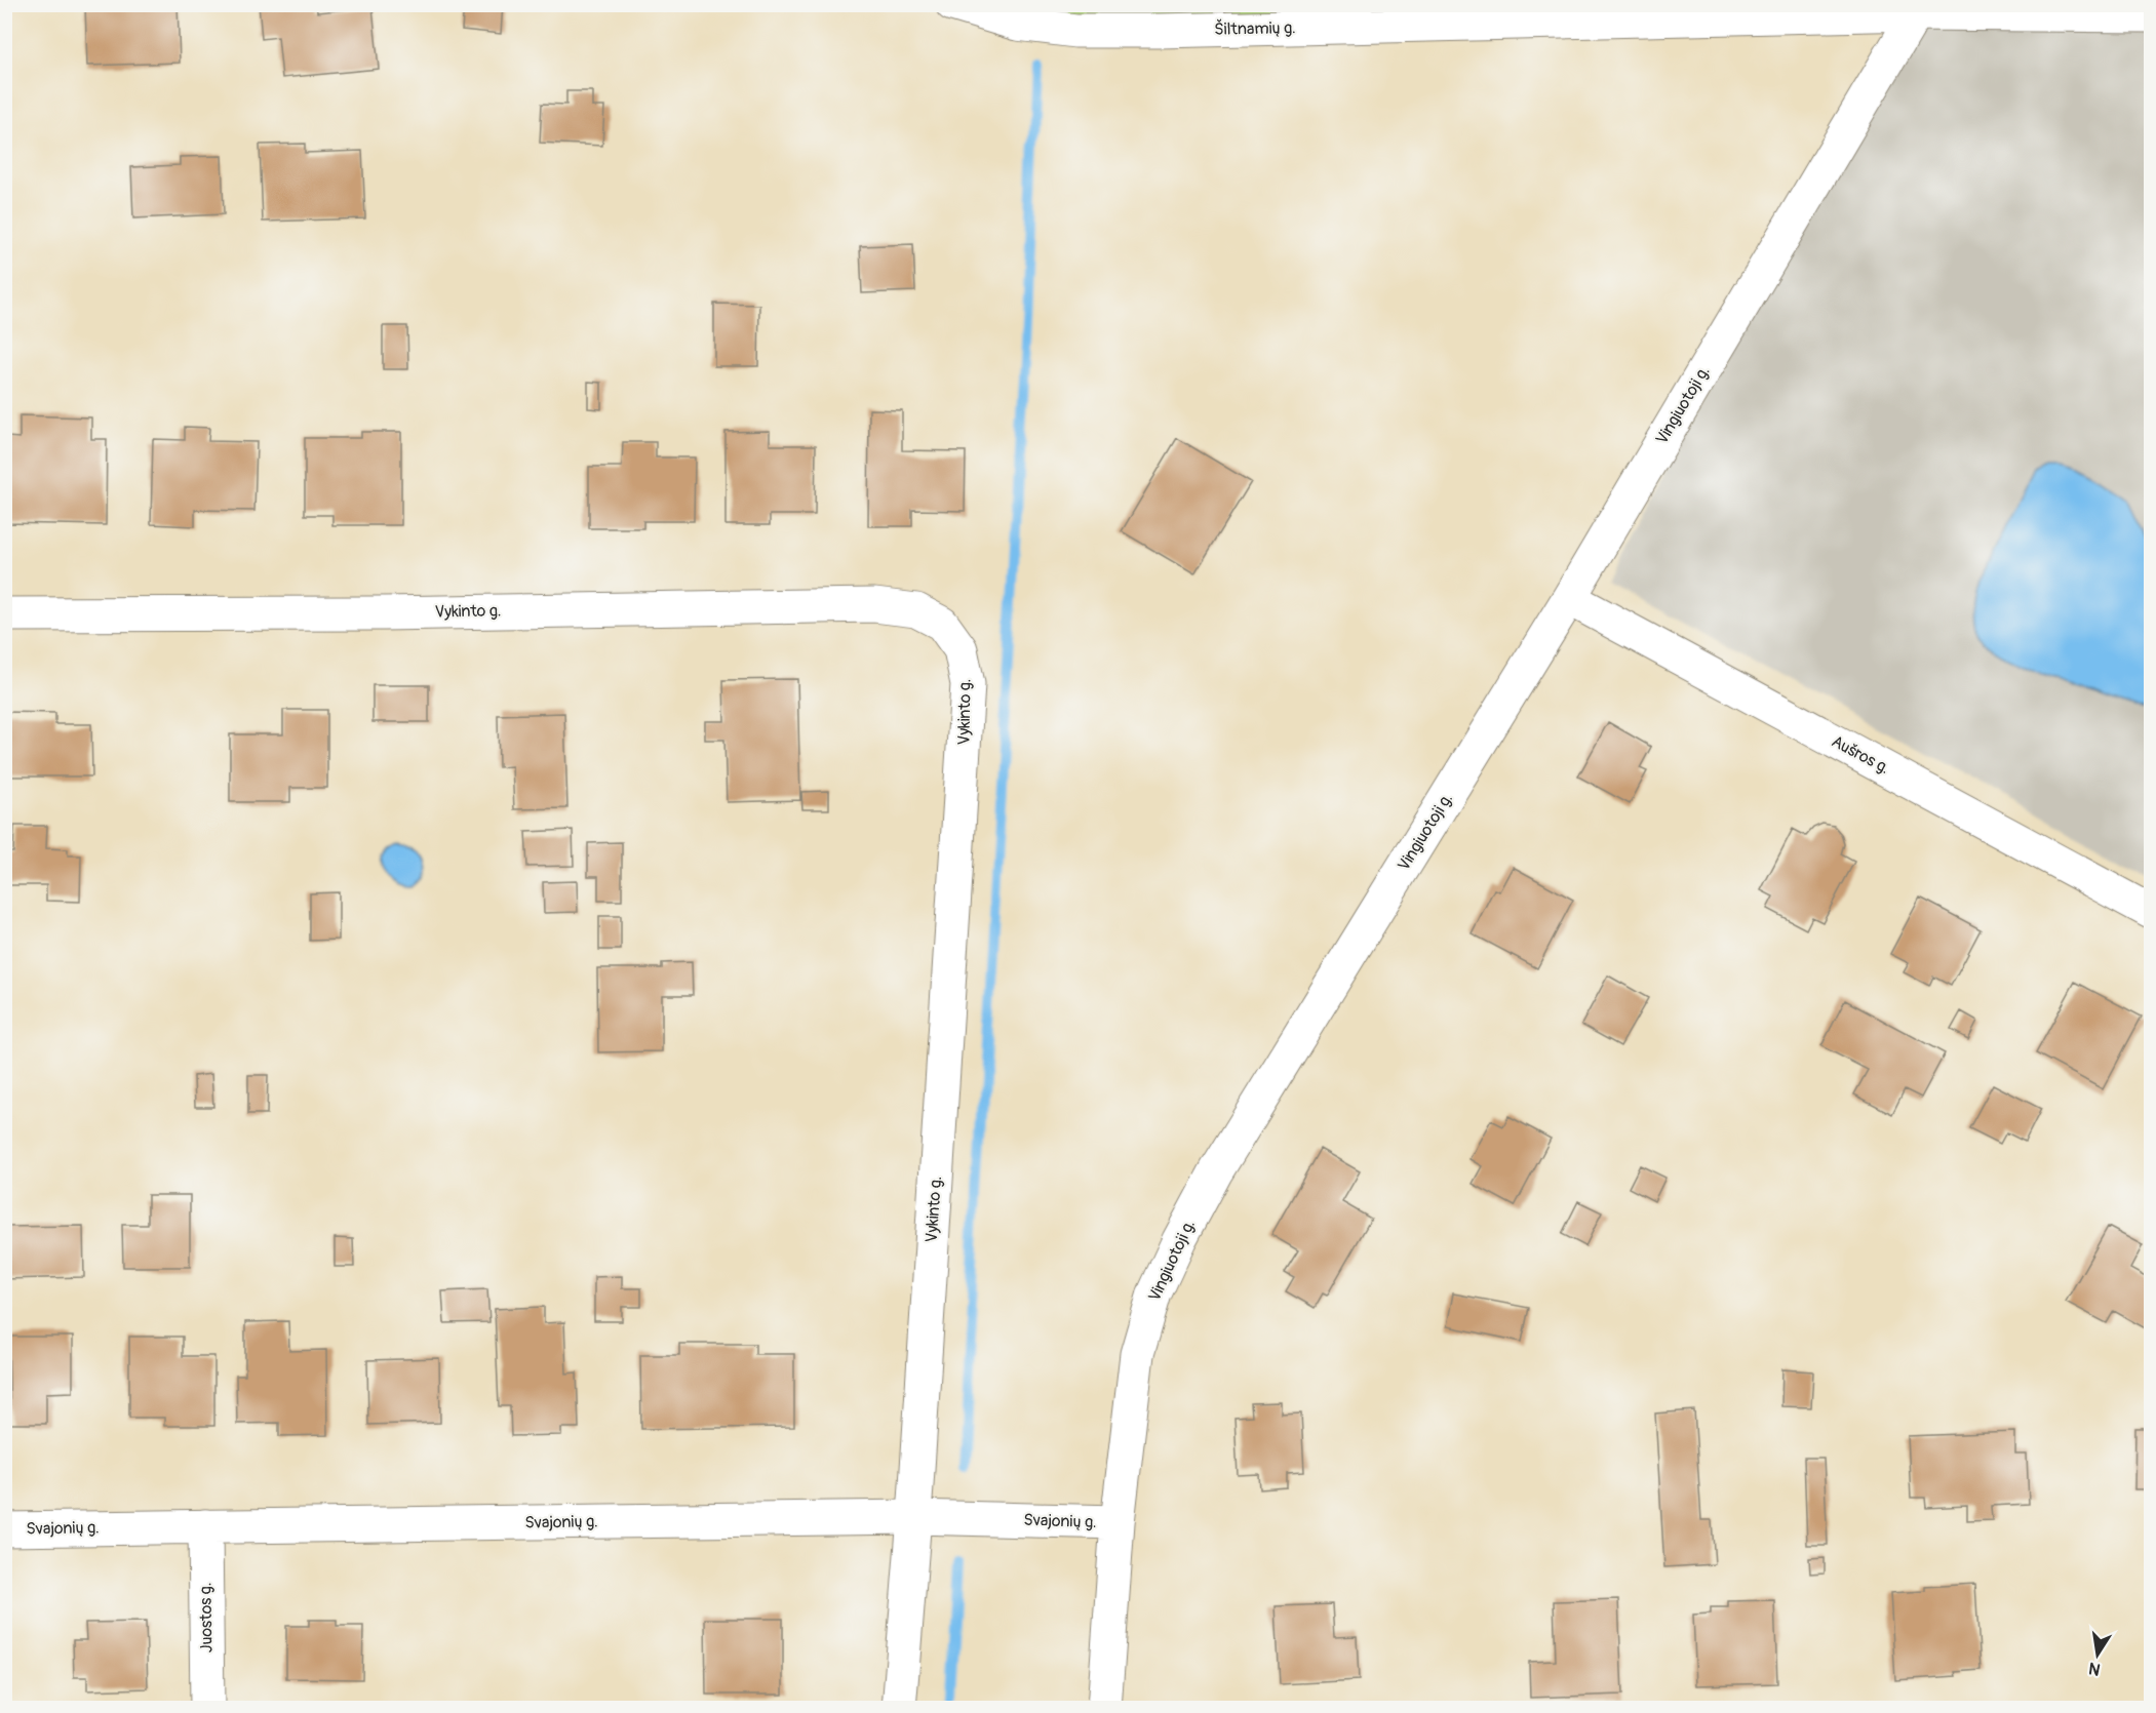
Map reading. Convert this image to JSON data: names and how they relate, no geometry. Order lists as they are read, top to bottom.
{
  "streets": {
    "street": [
      "Šiltnamių g.",
      "Vingiuotoji g.",
      "Vykinto g.",
      "Aušros g.",
      "Svajonių g.",
      "Juostos g."
    ]
  },
  "crossings": [
    ["Šiltnamių g.", "Vingiuotoji g."],
    ["Vingiuotoji g.", "Aušros g."],
    ["Vingiuotoji g.", "Svajonių g."],
    ["Vykinto g.", "Svajonių g."],
    ["Svajonių g.", "Juostos g."]
  ],
  "north": "bottom"
}
